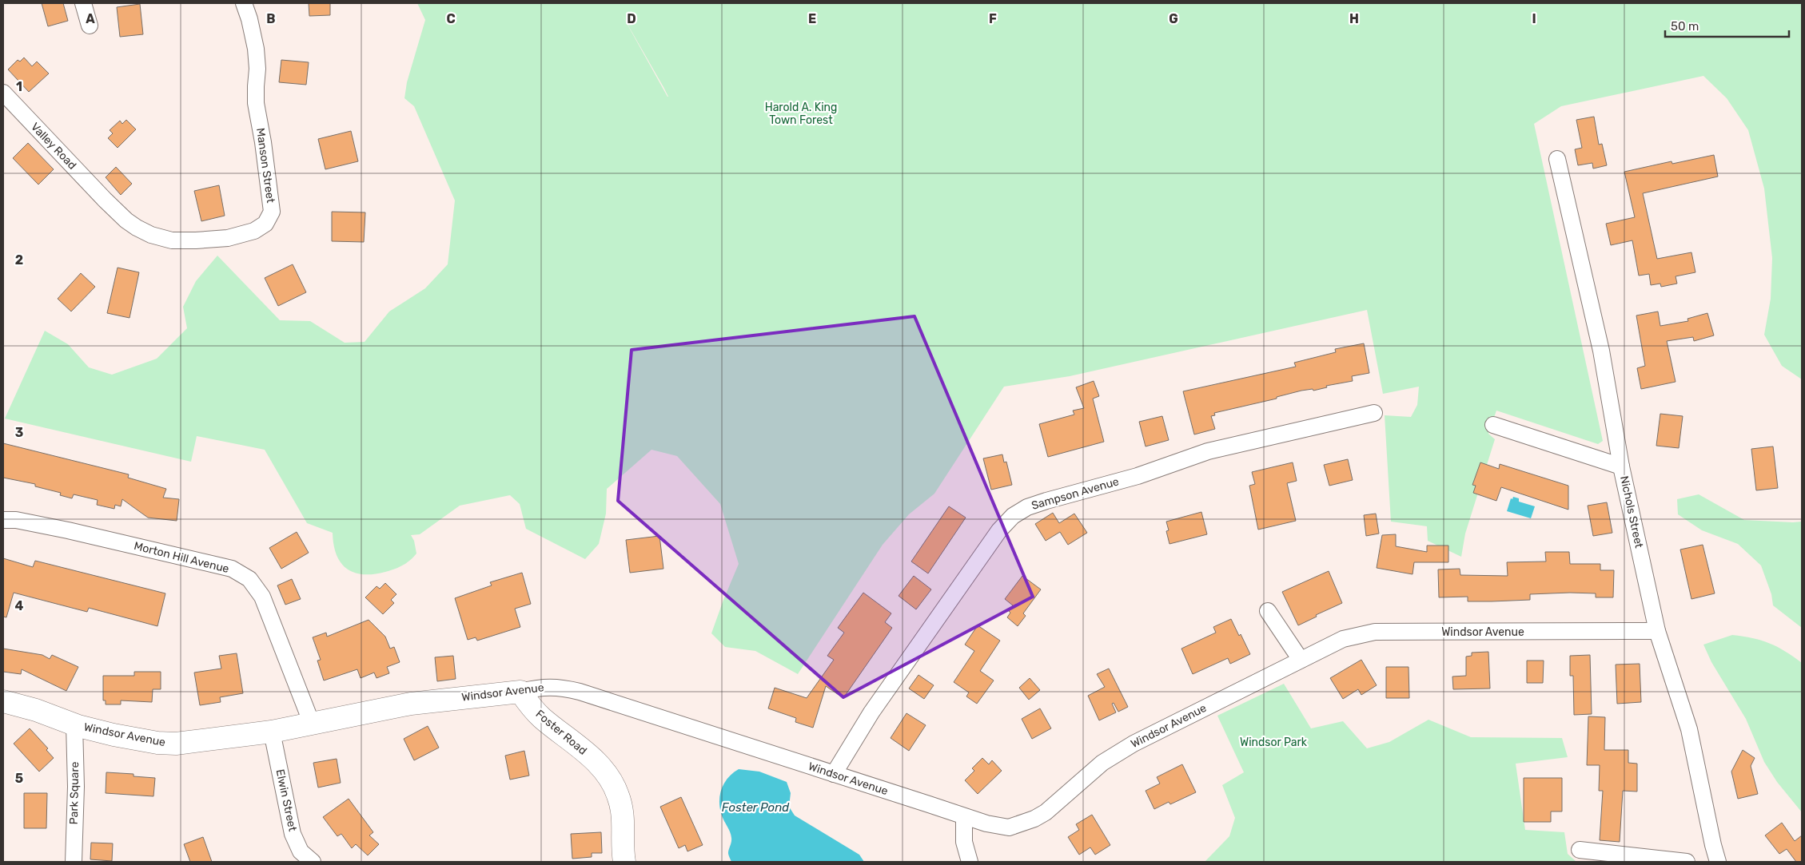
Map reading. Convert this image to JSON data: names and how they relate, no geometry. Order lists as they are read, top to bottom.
{
  "streets": {
    "street": [
      "Valley Road",
      "Manson Street",
      "Sampson Avenue",
      "Nichols Street",
      "Morton Hill Avenue",
      "Windsor Avenue",
      "Foster Road",
      "Park Square",
      "Elwin Street"
    ]
  },
  "crossings": [
    ["Valley Road", "Manson Street"],
    ["Sampson Avenue", "Windsor Avenue"],
    ["Nichols Street", "Windsor Avenue"],
    ["Morton Hill Avenue", "Windsor Avenue"],
    ["Windsor Avenue", "Foster Road"],
    ["Windsor Avenue", "Park Square"],
    ["Windsor Avenue", "Elwin Street"]
  ],
  "water": ["Foster Pond"],
  "parks": ["Harold A. King Town Forest", "Windsor Park"],
  "scale_bar": "50 m",
  "grid": {
    "columns": [
      "A",
      "B",
      "C",
      "D",
      "E",
      "F",
      "G",
      "H",
      "I"
    ],
    "rows": [
      "1",
      "2",
      "3",
      "4",
      "5"
    ]
  }
}
